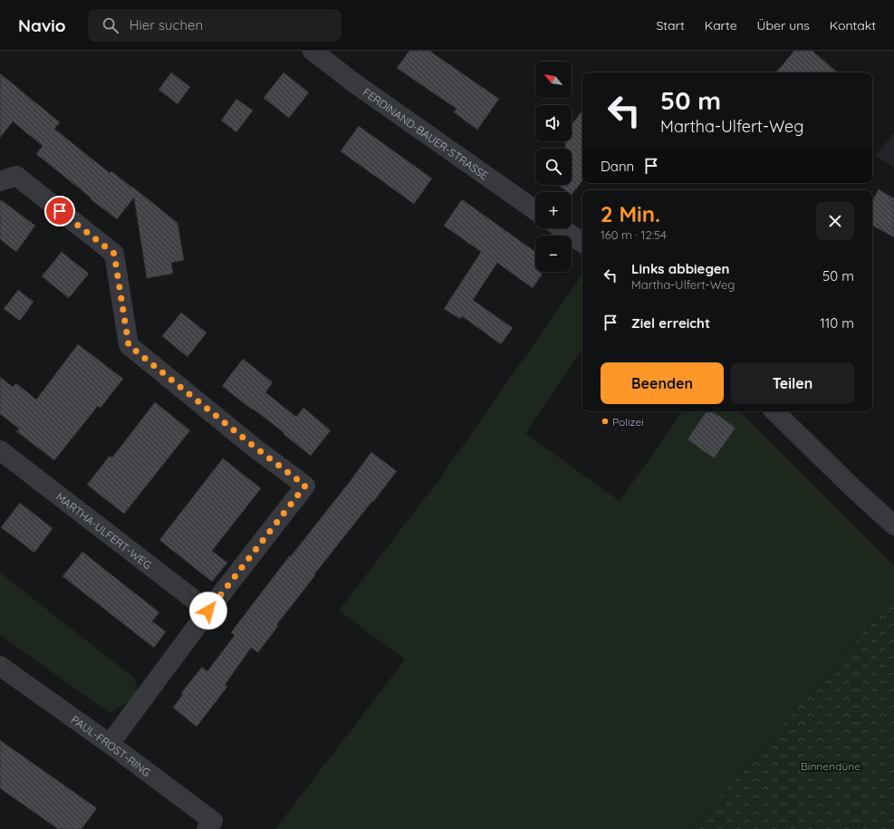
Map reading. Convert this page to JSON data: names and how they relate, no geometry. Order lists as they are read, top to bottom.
{
  "streets": {
    "street": ["FERDINAND-BAUER-STRASSE", "MARTHA-ULFERT-WEG", "PAUL-FROST-RING"]
  },
  "parks": ["Binnendüne"],
  "places": ["Polizei"],
  "north": "top left",
  "page": {
    "header": "Navio",
    "search": "Hier suchen",
    "nav": [
      "Start",
      "Karte",
      "Über uns",
      "Kontakt"
    ],
    "map_buttons": ["+", "−"],
    "turn": ["50 m", "Martha-Ulfert-Weg"],
    "then": "Dann",
    "heading": ["2 Min.", "160 m · 12:54"],
    "list": [
      {
        "name": "Links abbiegen",
        "note": "Martha-Ulfert-Weg",
        "value": "50 m"
      },
      {
        "name": "Ziel erreicht",
        "value": "110 m"
      }
    ],
    "buttons": ["Beenden", "Teilen"]
  }
}
